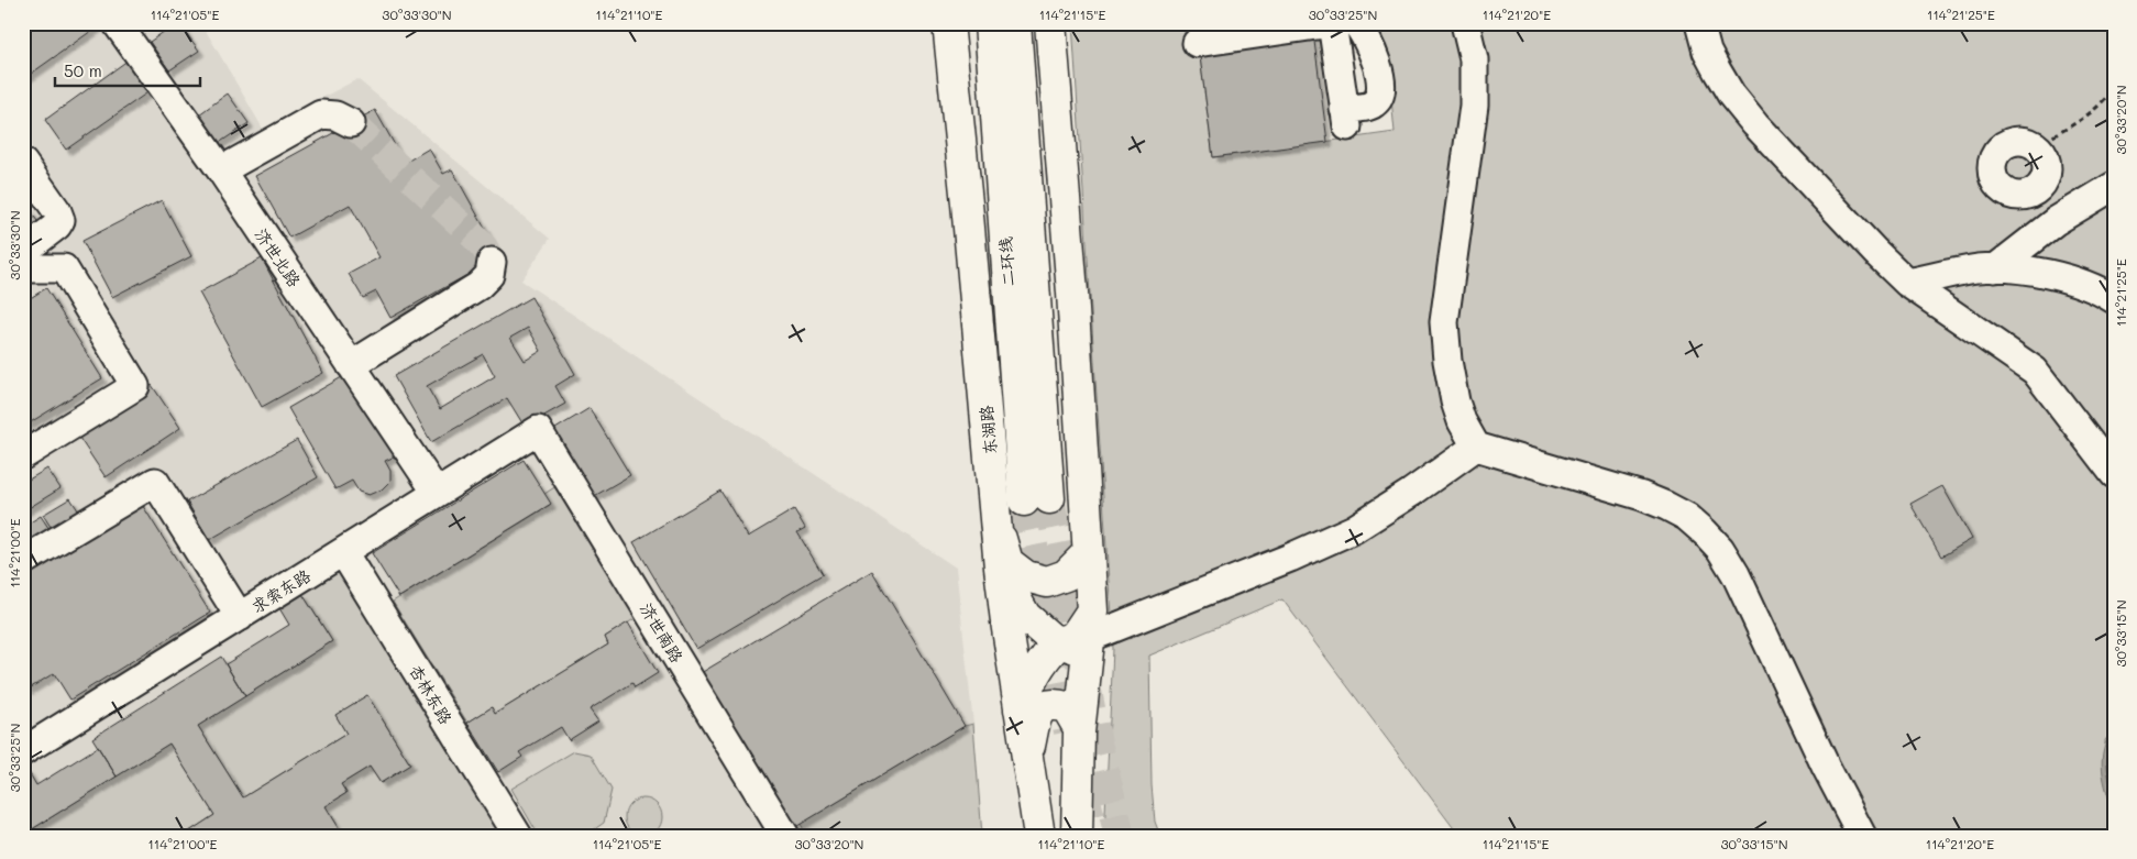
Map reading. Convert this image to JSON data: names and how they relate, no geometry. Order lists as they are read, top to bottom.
{
  "streets": {
    "main road": ["二环线", "东湖路"],
    "street": [
      "济世北路",
      "求索东路",
      "济世南路",
      "杏林东路"
    ]
  },
  "crossings": [
    ["济世北路", "求索东路"],
    ["求索东路", "济世南路"],
    ["求索东路", "杏林东路"]
  ],
  "scale_bar": "50 m",
  "coordinates": [
    "114°21'05\"E",
    "30°33'30\"N",
    "114°21'10\"E",
    "114°21'15\"E",
    "30°33'25\"N",
    "114°21'20\"E",
    "114°21'25\"E",
    "30°33'20\"N",
    "114°21'00\"E",
    "30°33'15\"N"
  ]
}
